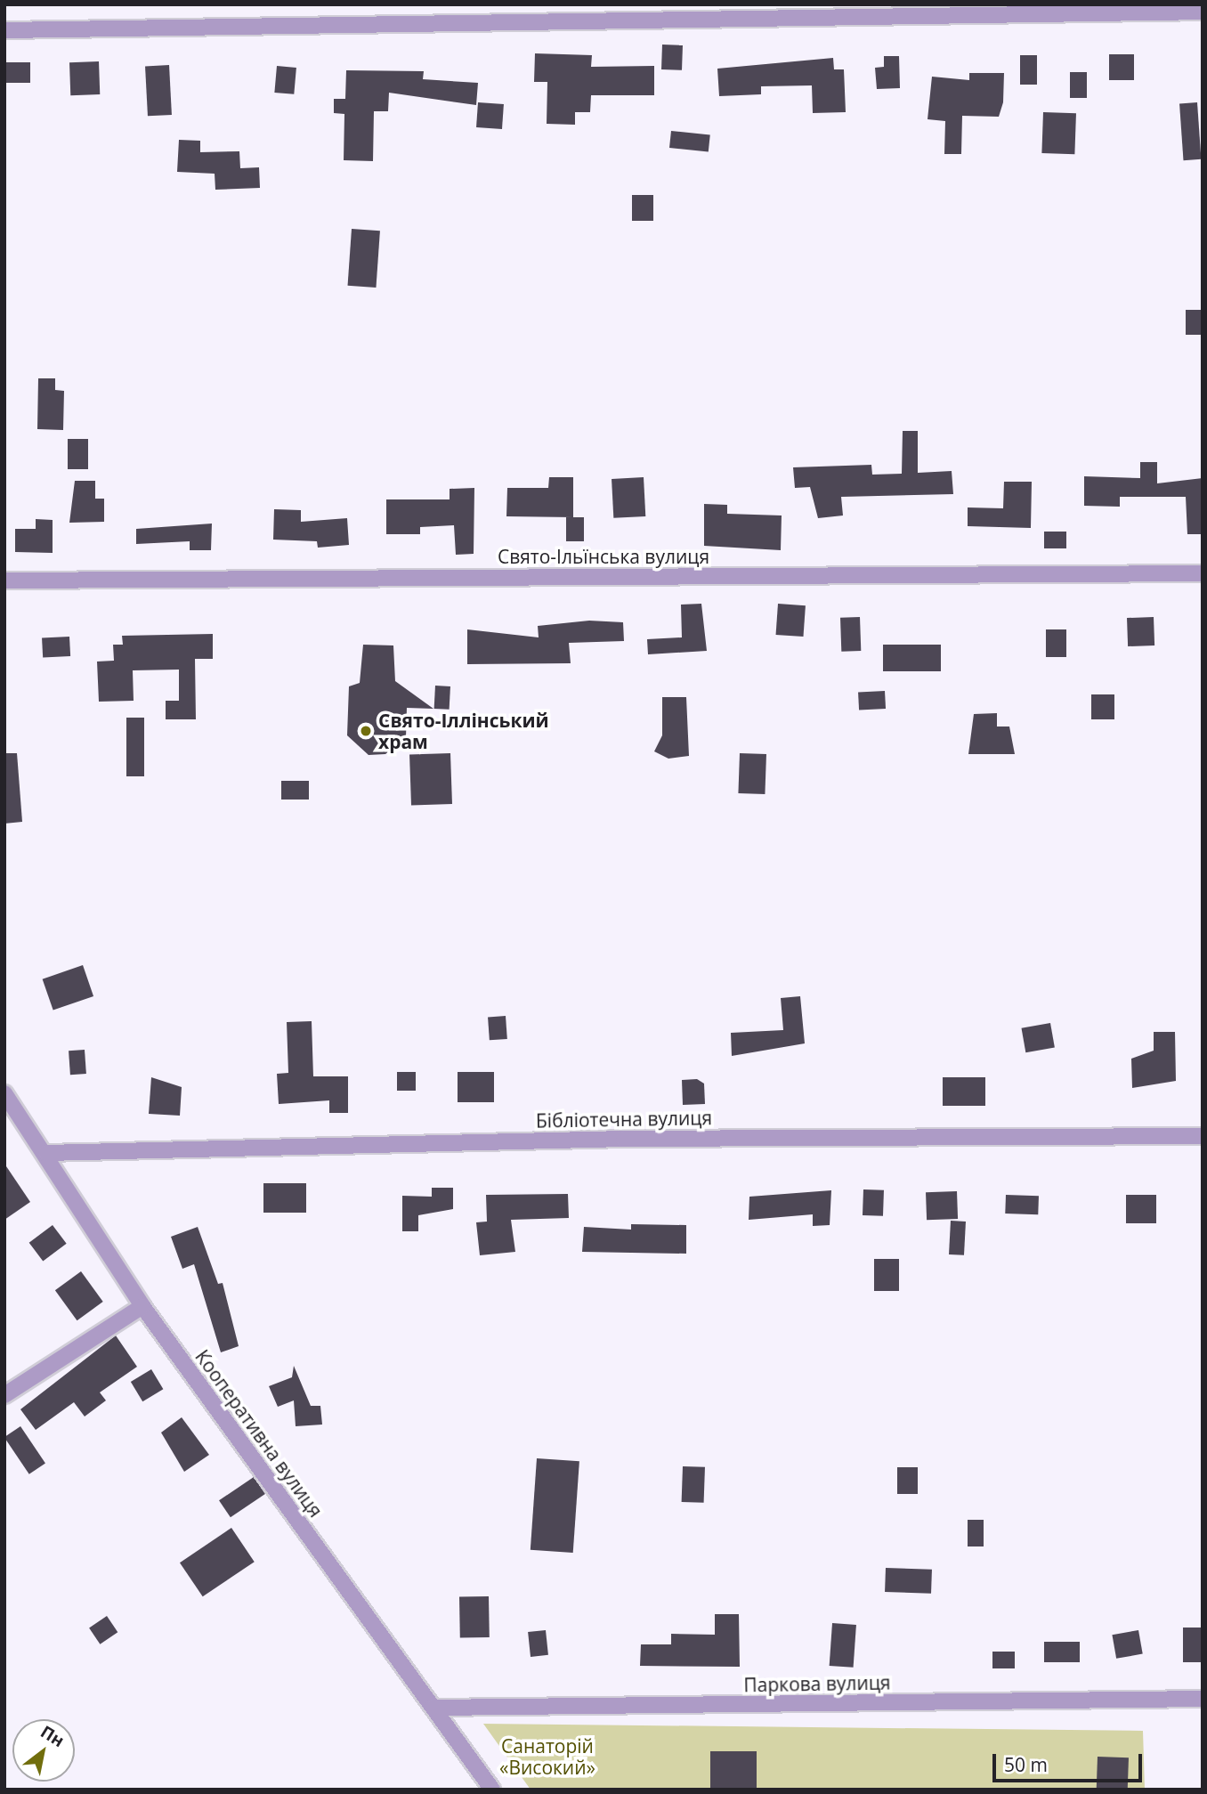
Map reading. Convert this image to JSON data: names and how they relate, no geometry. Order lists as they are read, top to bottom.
{
  "streets": {
    "street": [
      "Свято-Ільїнська вулиця",
      "Бібліотечна вулиця",
      "Кооперативна вулиця",
      "Паркова вулиця"
    ]
  },
  "crossings": [
    ["Бібліотечна вулиця", "Кооперативна вулиця"],
    ["Кооперативна вулиця", "Паркова вулиця"]
  ],
  "parks": ["Санаторій «Високий»"],
  "places": ["Свято-Іллінський храм"],
  "scale_bar": "50 m",
  "north": "top right"
}
